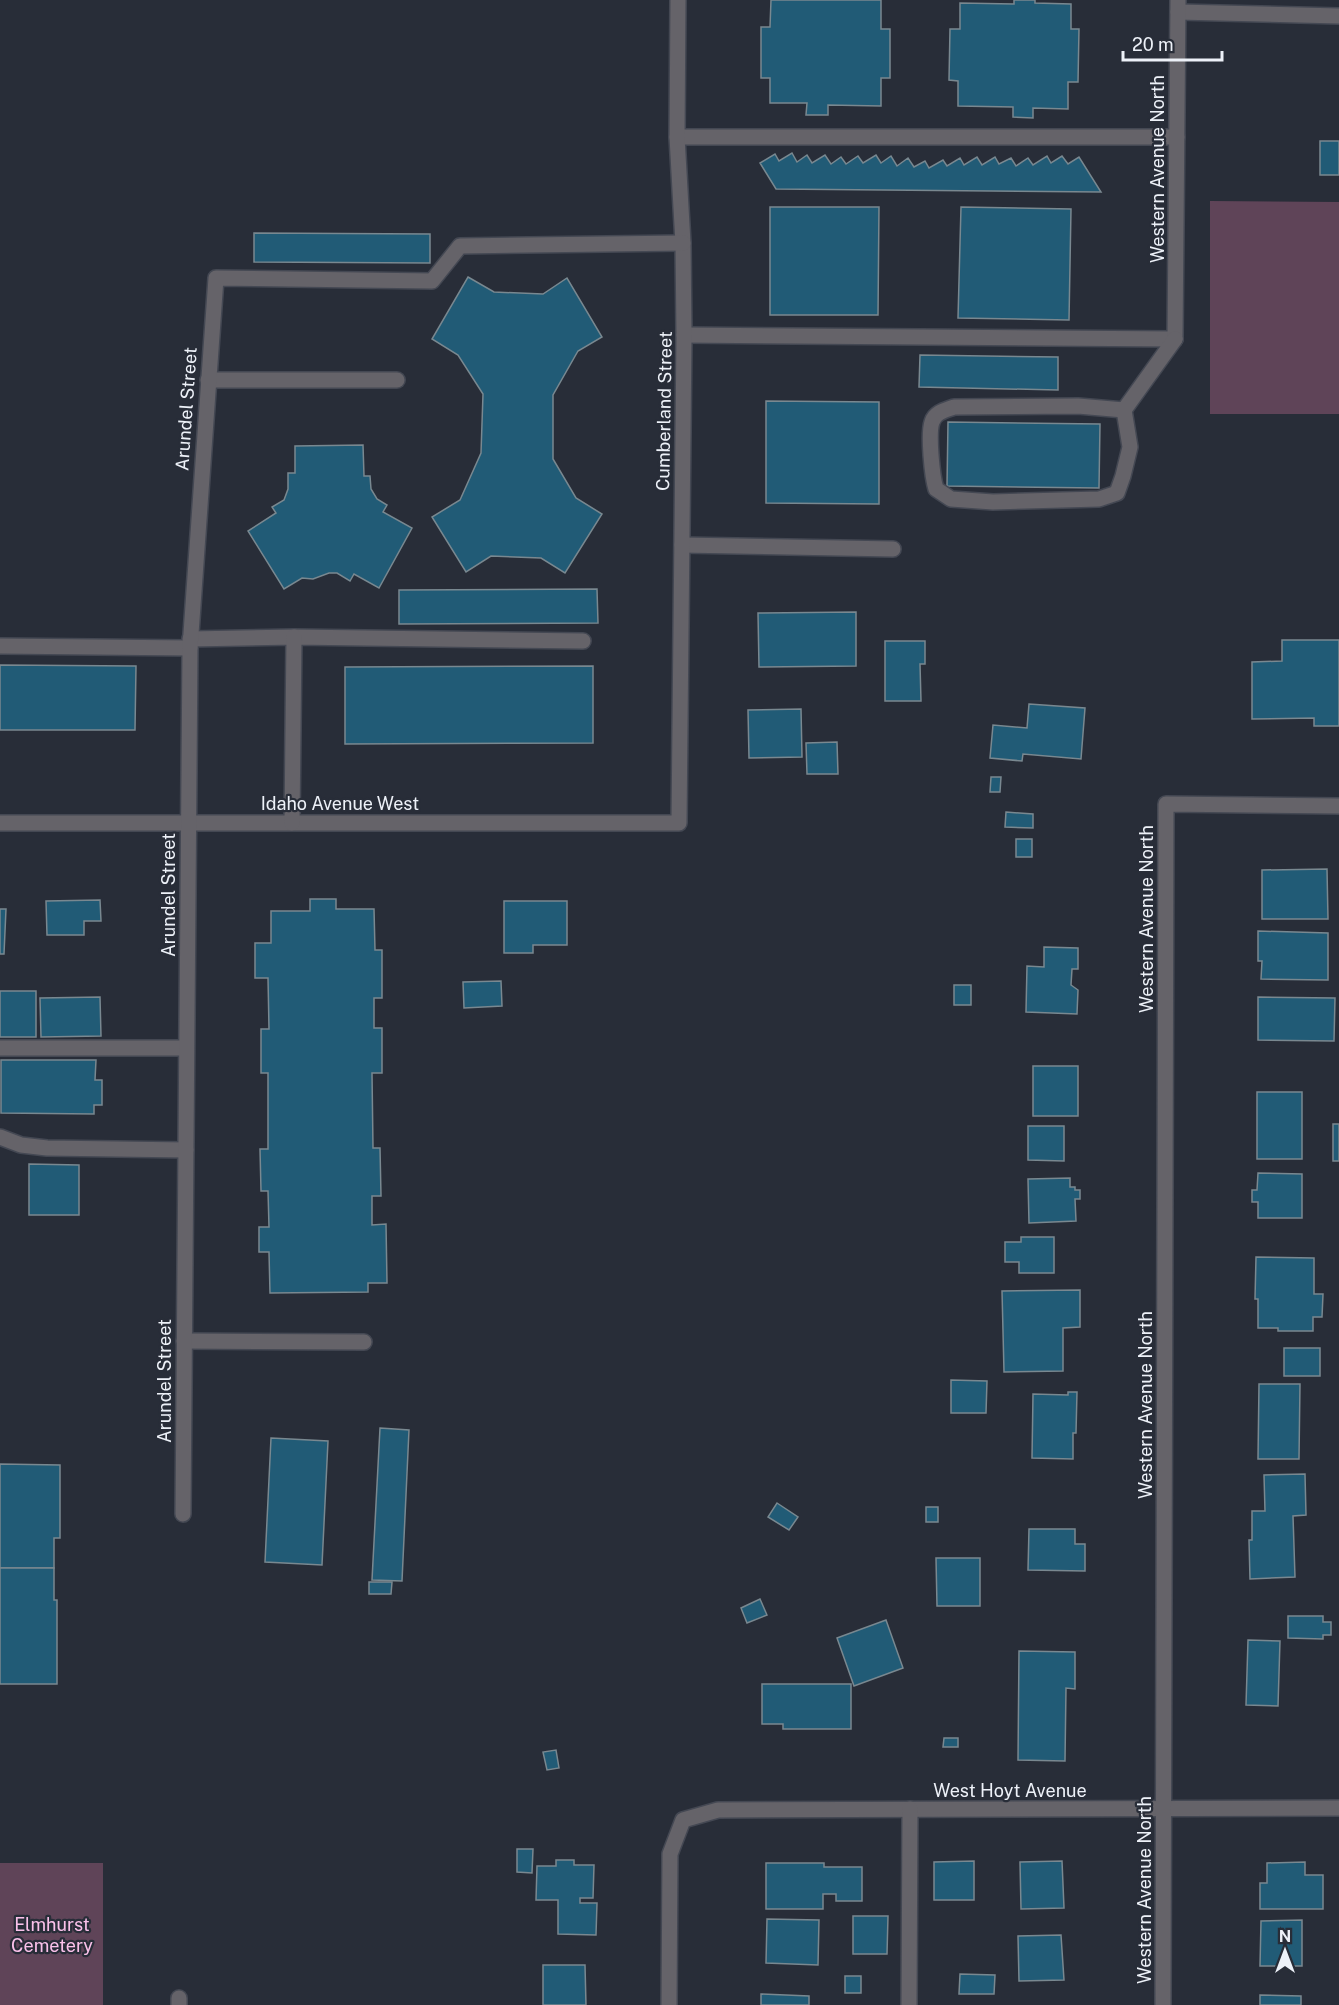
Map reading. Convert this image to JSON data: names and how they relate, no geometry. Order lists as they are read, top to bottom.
{
  "streets": {
    "street": [
      "Western Avenue North",
      "Arundel Street",
      "Cumberland Street",
      "Idaho Avenue West",
      "West Hoyt Avenue"
    ]
  },
  "crossings": [
    ["Western Avenue North", "West Hoyt Avenue"],
    ["Arundel Street", "Cumberland Street"],
    ["Arundel Street", "Idaho Avenue West"],
    ["Cumberland Street", "Idaho Avenue West"]
  ],
  "parks": ["Elmhurst Cemetery"],
  "scale_bar": "20 m",
  "north": "top"
}
